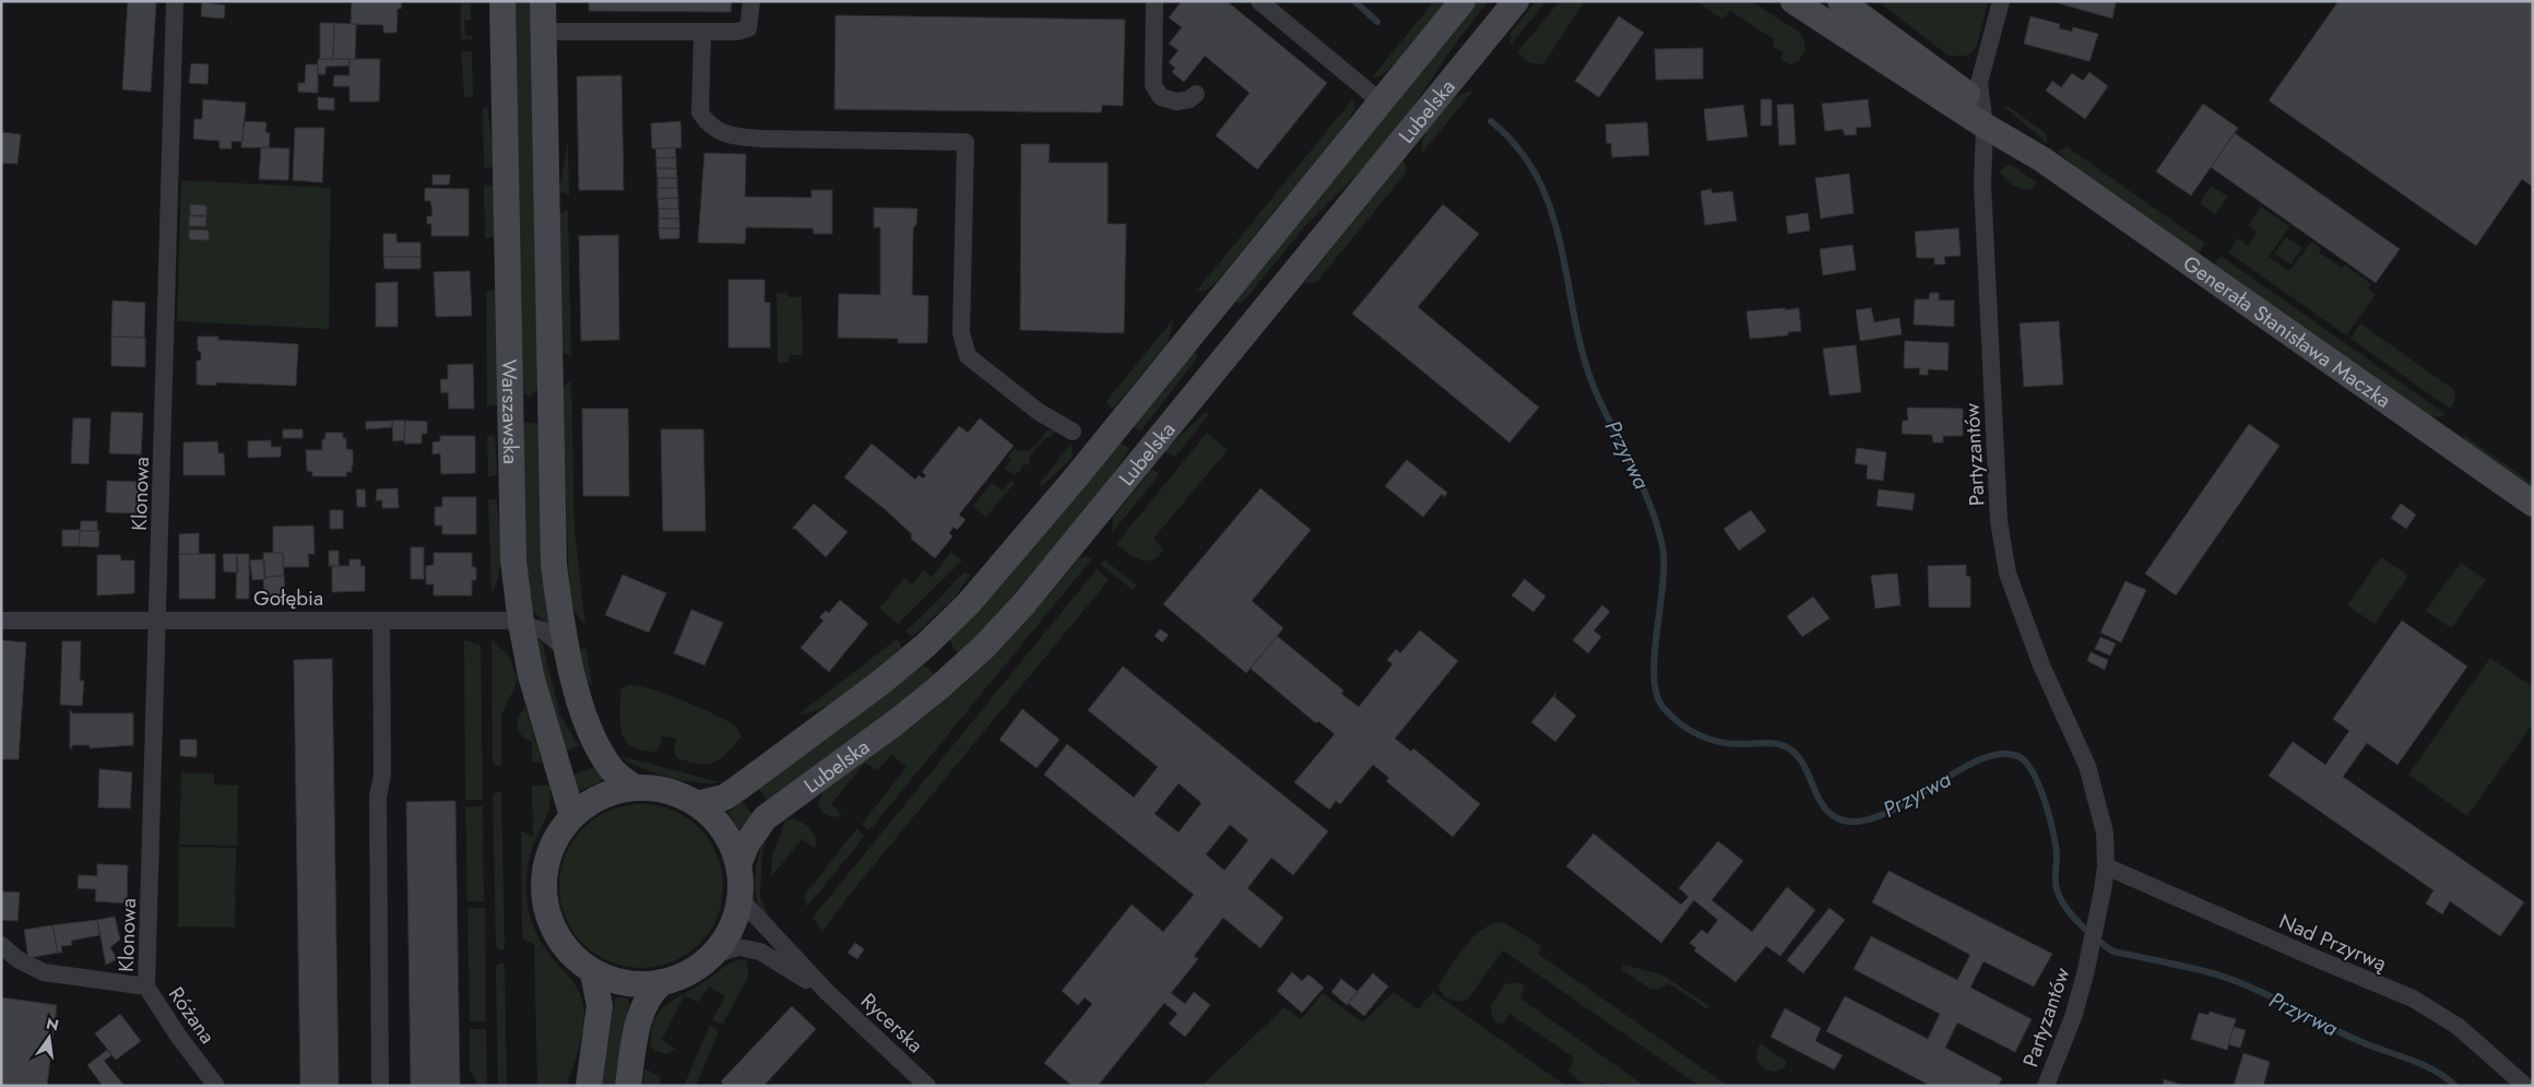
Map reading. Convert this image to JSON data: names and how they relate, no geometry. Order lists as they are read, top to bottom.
{
  "streets": {
    "main road": ["Lubelska", "Generała Stanisława Maczka", "Warszawska"],
    "street": [
      "Partyzantów",
      "Klonowa",
      "Gołębia",
      "Nad Przyrwą",
      "Różana",
      "Rycerska"
    ]
  },
  "crossings": [
    ["Generała Stanisława Maczka", "Partyzantów"],
    ["Warszawska", "Gołębia"],
    ["Partyzantów", "Nad Przyrwą"],
    ["Klonowa", "Gołębia"],
    ["Klonowa", "Różana"]
  ],
  "water": ["Przyrwa"],
  "north": "top"
}
